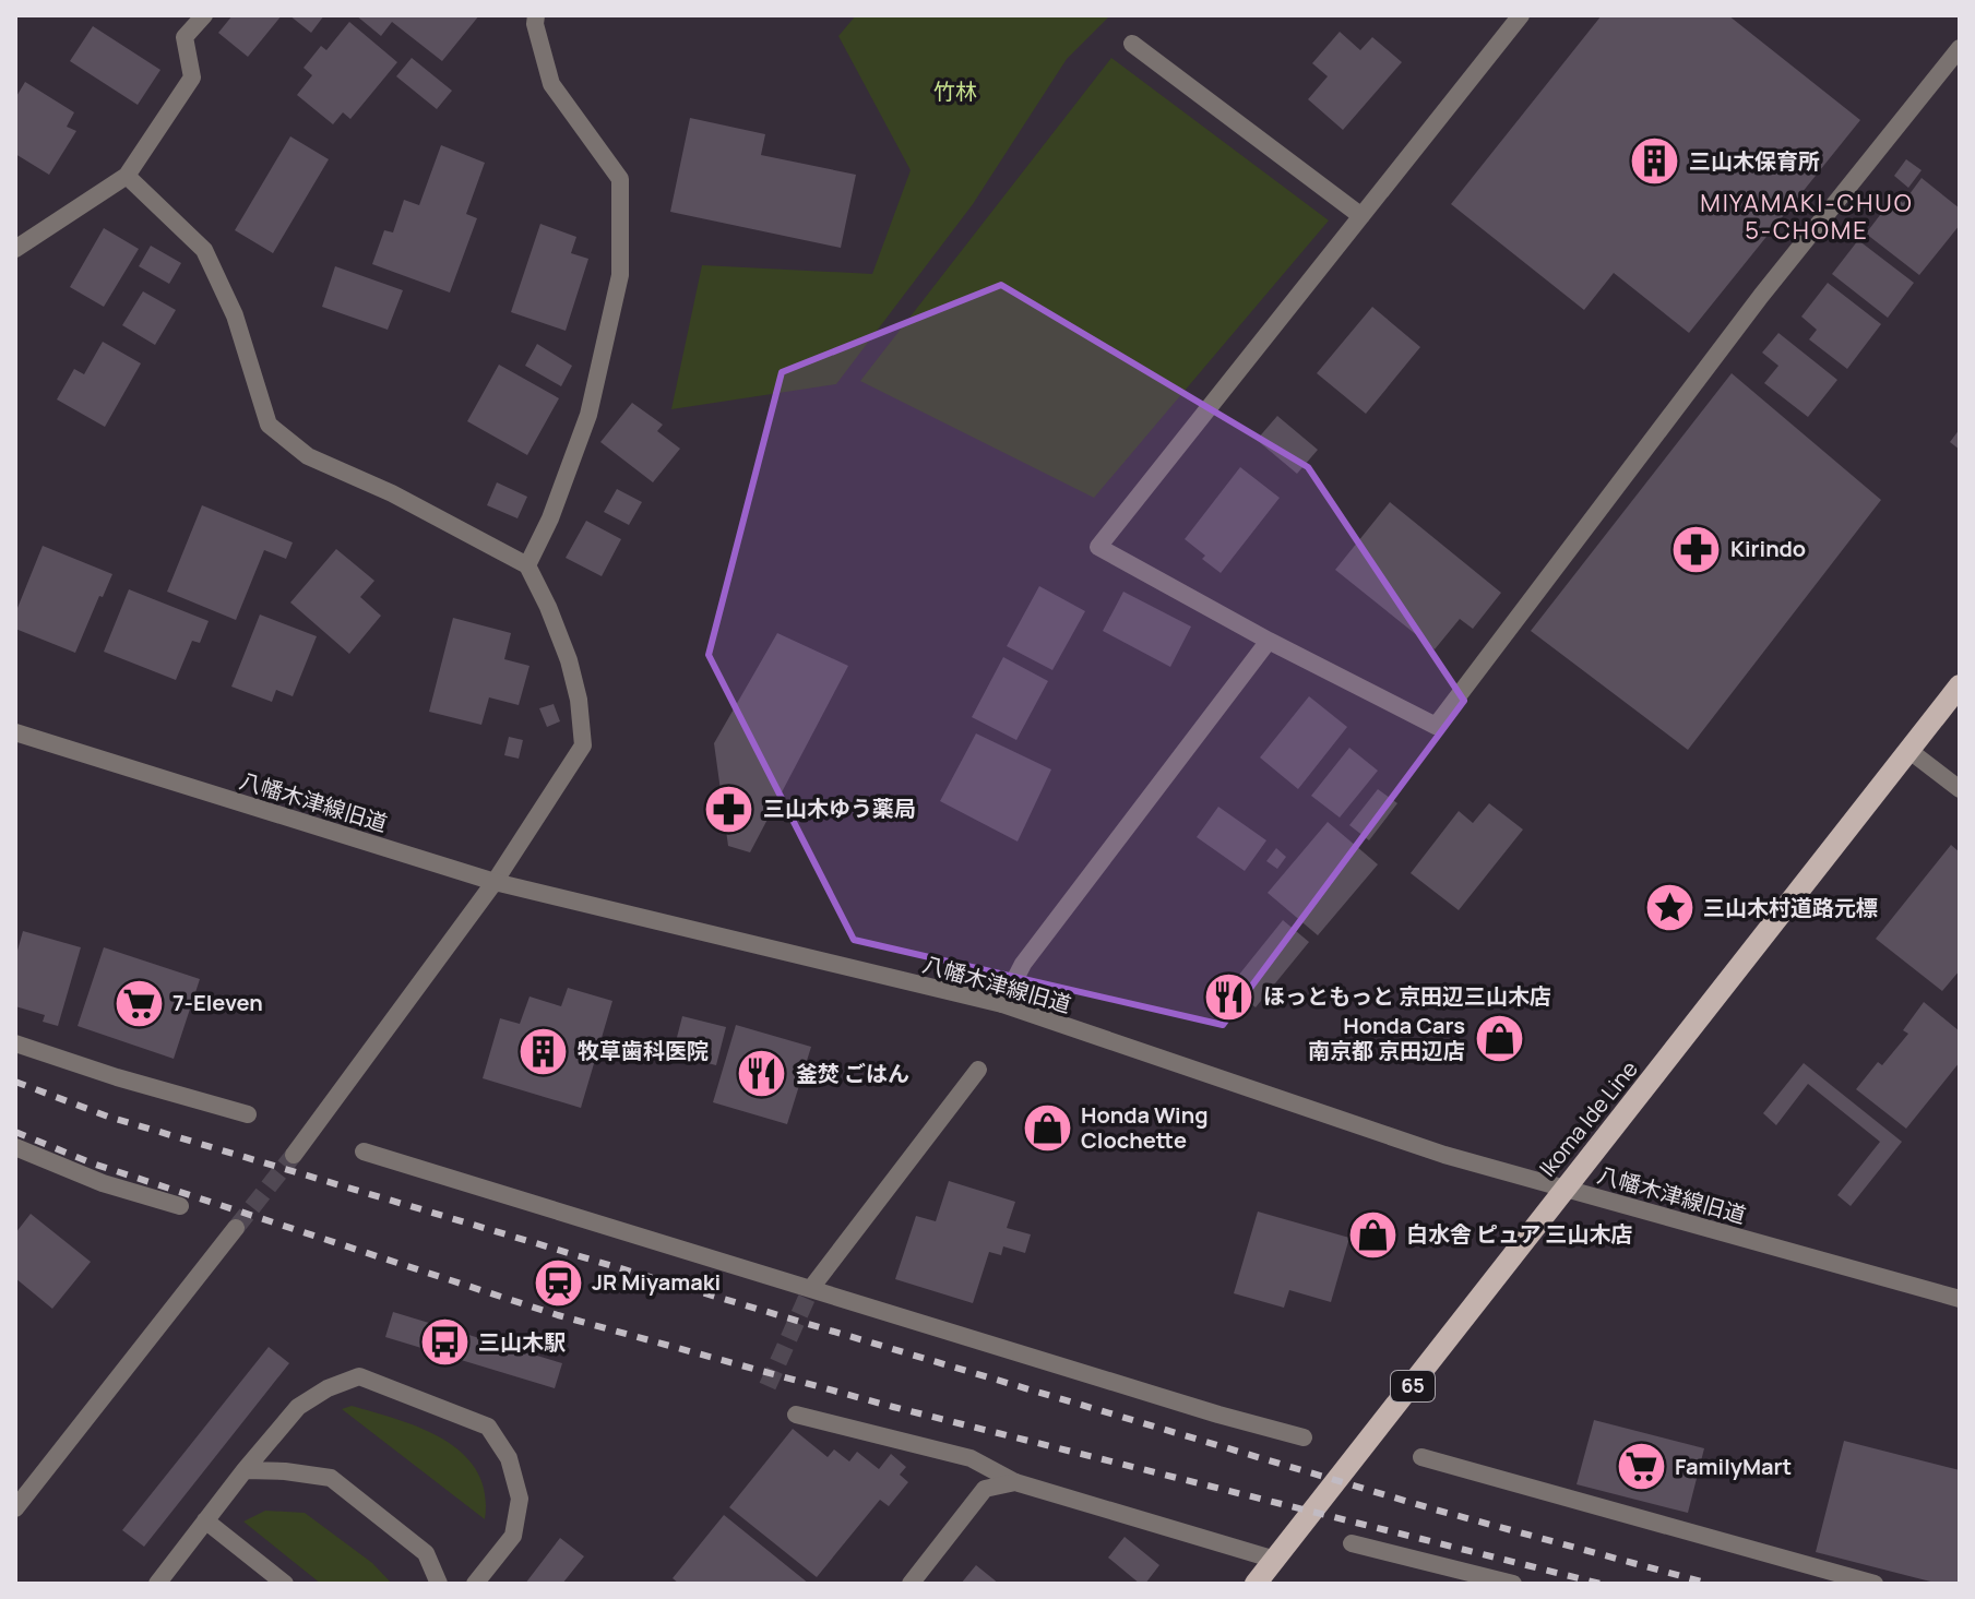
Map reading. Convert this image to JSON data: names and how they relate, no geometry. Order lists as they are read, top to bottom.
{
  "streets": {
    "main road": ["Ikoma Ide Line", "65"],
    "street": ["八幡木津線旧道"]
  },
  "crossings": [
    ["八幡木津線旧道", "Ikoma Ide Line"]
  ],
  "districts": ["MIYAMAKI-CHUO 5-CHOME"],
  "parks": ["竹林"],
  "places": {
    "building": ["三山木保育所", "牧草歯科医院"],
    "pharmacy": ["Kirindo", "三山木ゆう薬局"],
    "place": ["三山木村道路元標"],
    "restaurant": ["ほっともっと 京田辺三山木店", "釜焚 ごはん"],
    "supermarket": ["7-Eleven", "FamilyMart"],
    "shop": ["Honda Cars 南京都 京田辺店", "Honda Wing Clochette", "白水舎 ピュア 三山木店"],
    "station": ["JR Miyamaki"],
    "bus stop": ["三山木駅"]
  }
}
